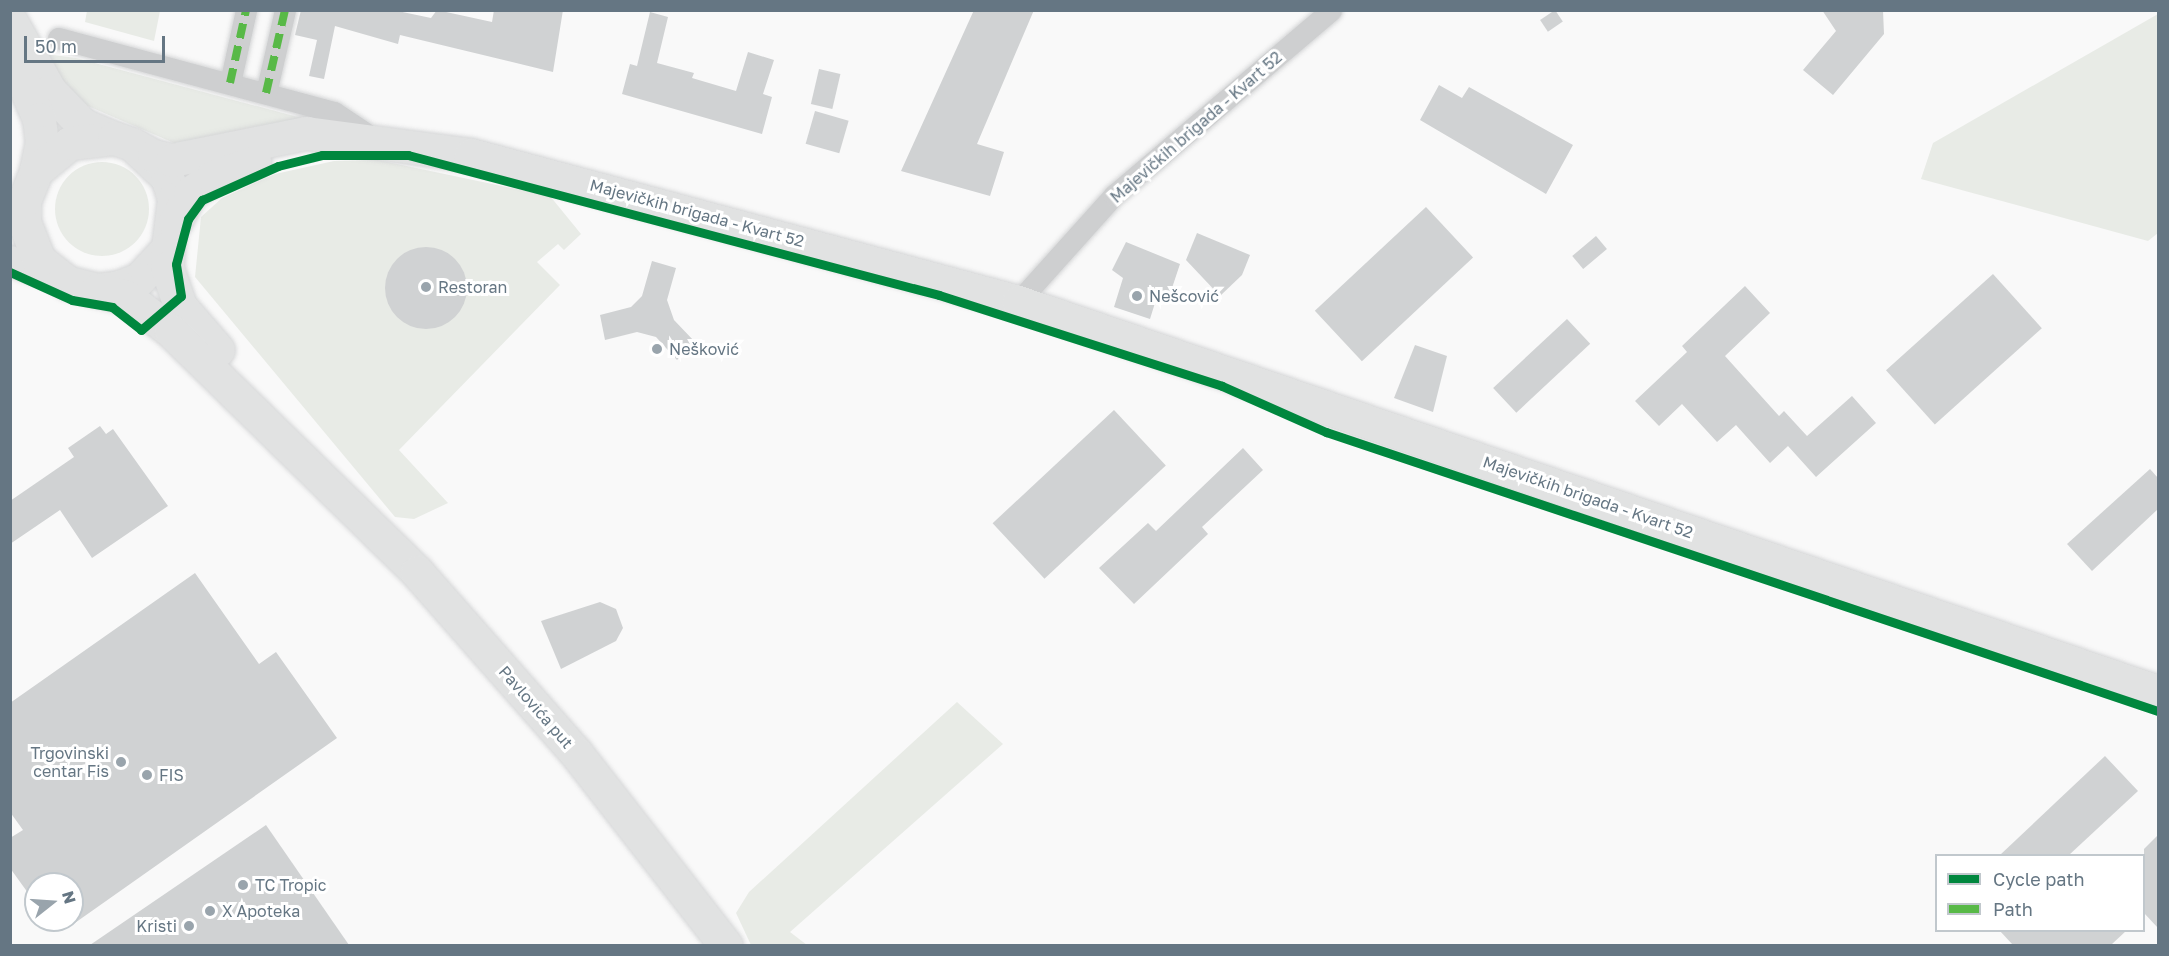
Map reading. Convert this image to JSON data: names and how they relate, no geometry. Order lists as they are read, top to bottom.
{
  "streets": {
    "main road": ["Majevičkih brigada - Kvart 52", "Pavlovića put"]
  },
  "places": [
    "Restoran",
    "Nešcović",
    "Nešković",
    "Trgovinski centar Fis",
    "FIS",
    "TC Tropic",
    "X Apoteka",
    "Kristi"
  ],
  "legend": ["Cycle path", "Path"],
  "scale_bar": "50 m",
  "north": "right"
}
